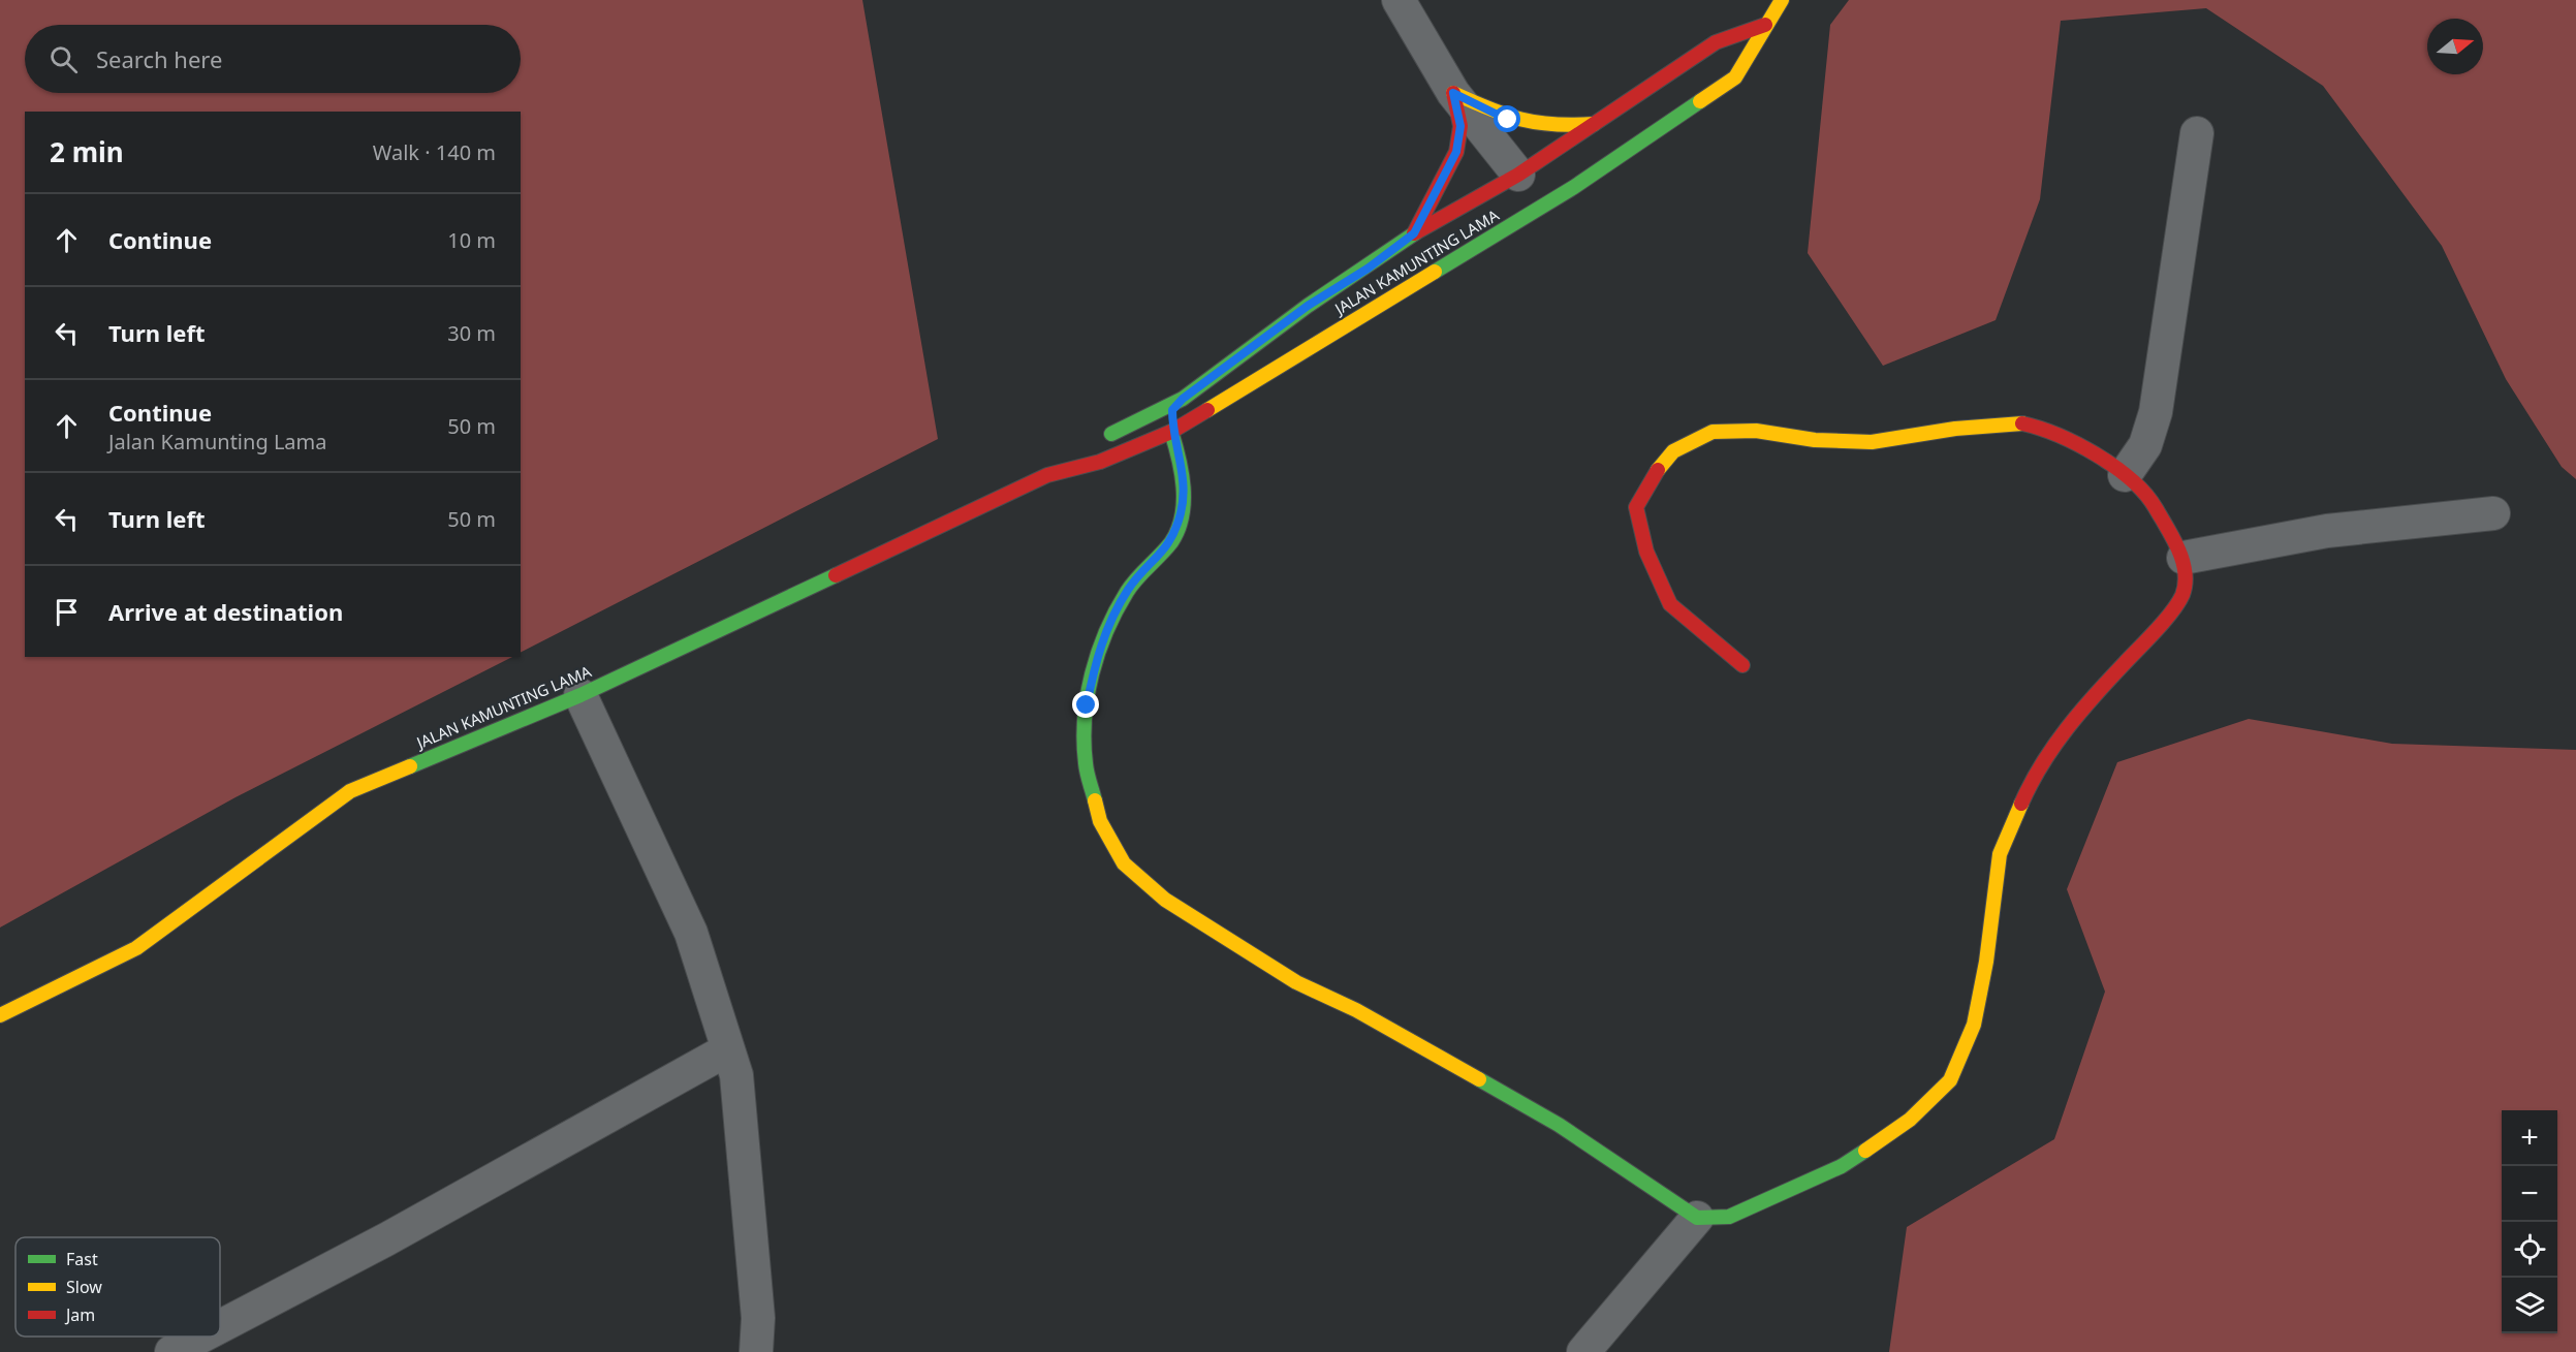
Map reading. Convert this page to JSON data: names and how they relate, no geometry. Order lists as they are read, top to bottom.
{
  "streets": {
    "main road": ["JALAN KAMUNTING LAMA"]
  },
  "legend": ["Fast", "Slow", "Jam"],
  "north": "right",
  "page": {
    "search": "Search here",
    "heading": ["2 min", "Walk · 140 m"],
    "list": [
      ["Continue", "10 m"],
      ["Turn left", "30 m"],
      ["Continue", "Jalan Kamunting Lama", "50 m"],
      ["Turn left", "50 m"],
      "Arrive at destination"
    ],
    "map_buttons": ["+", "−"]
  }
}
